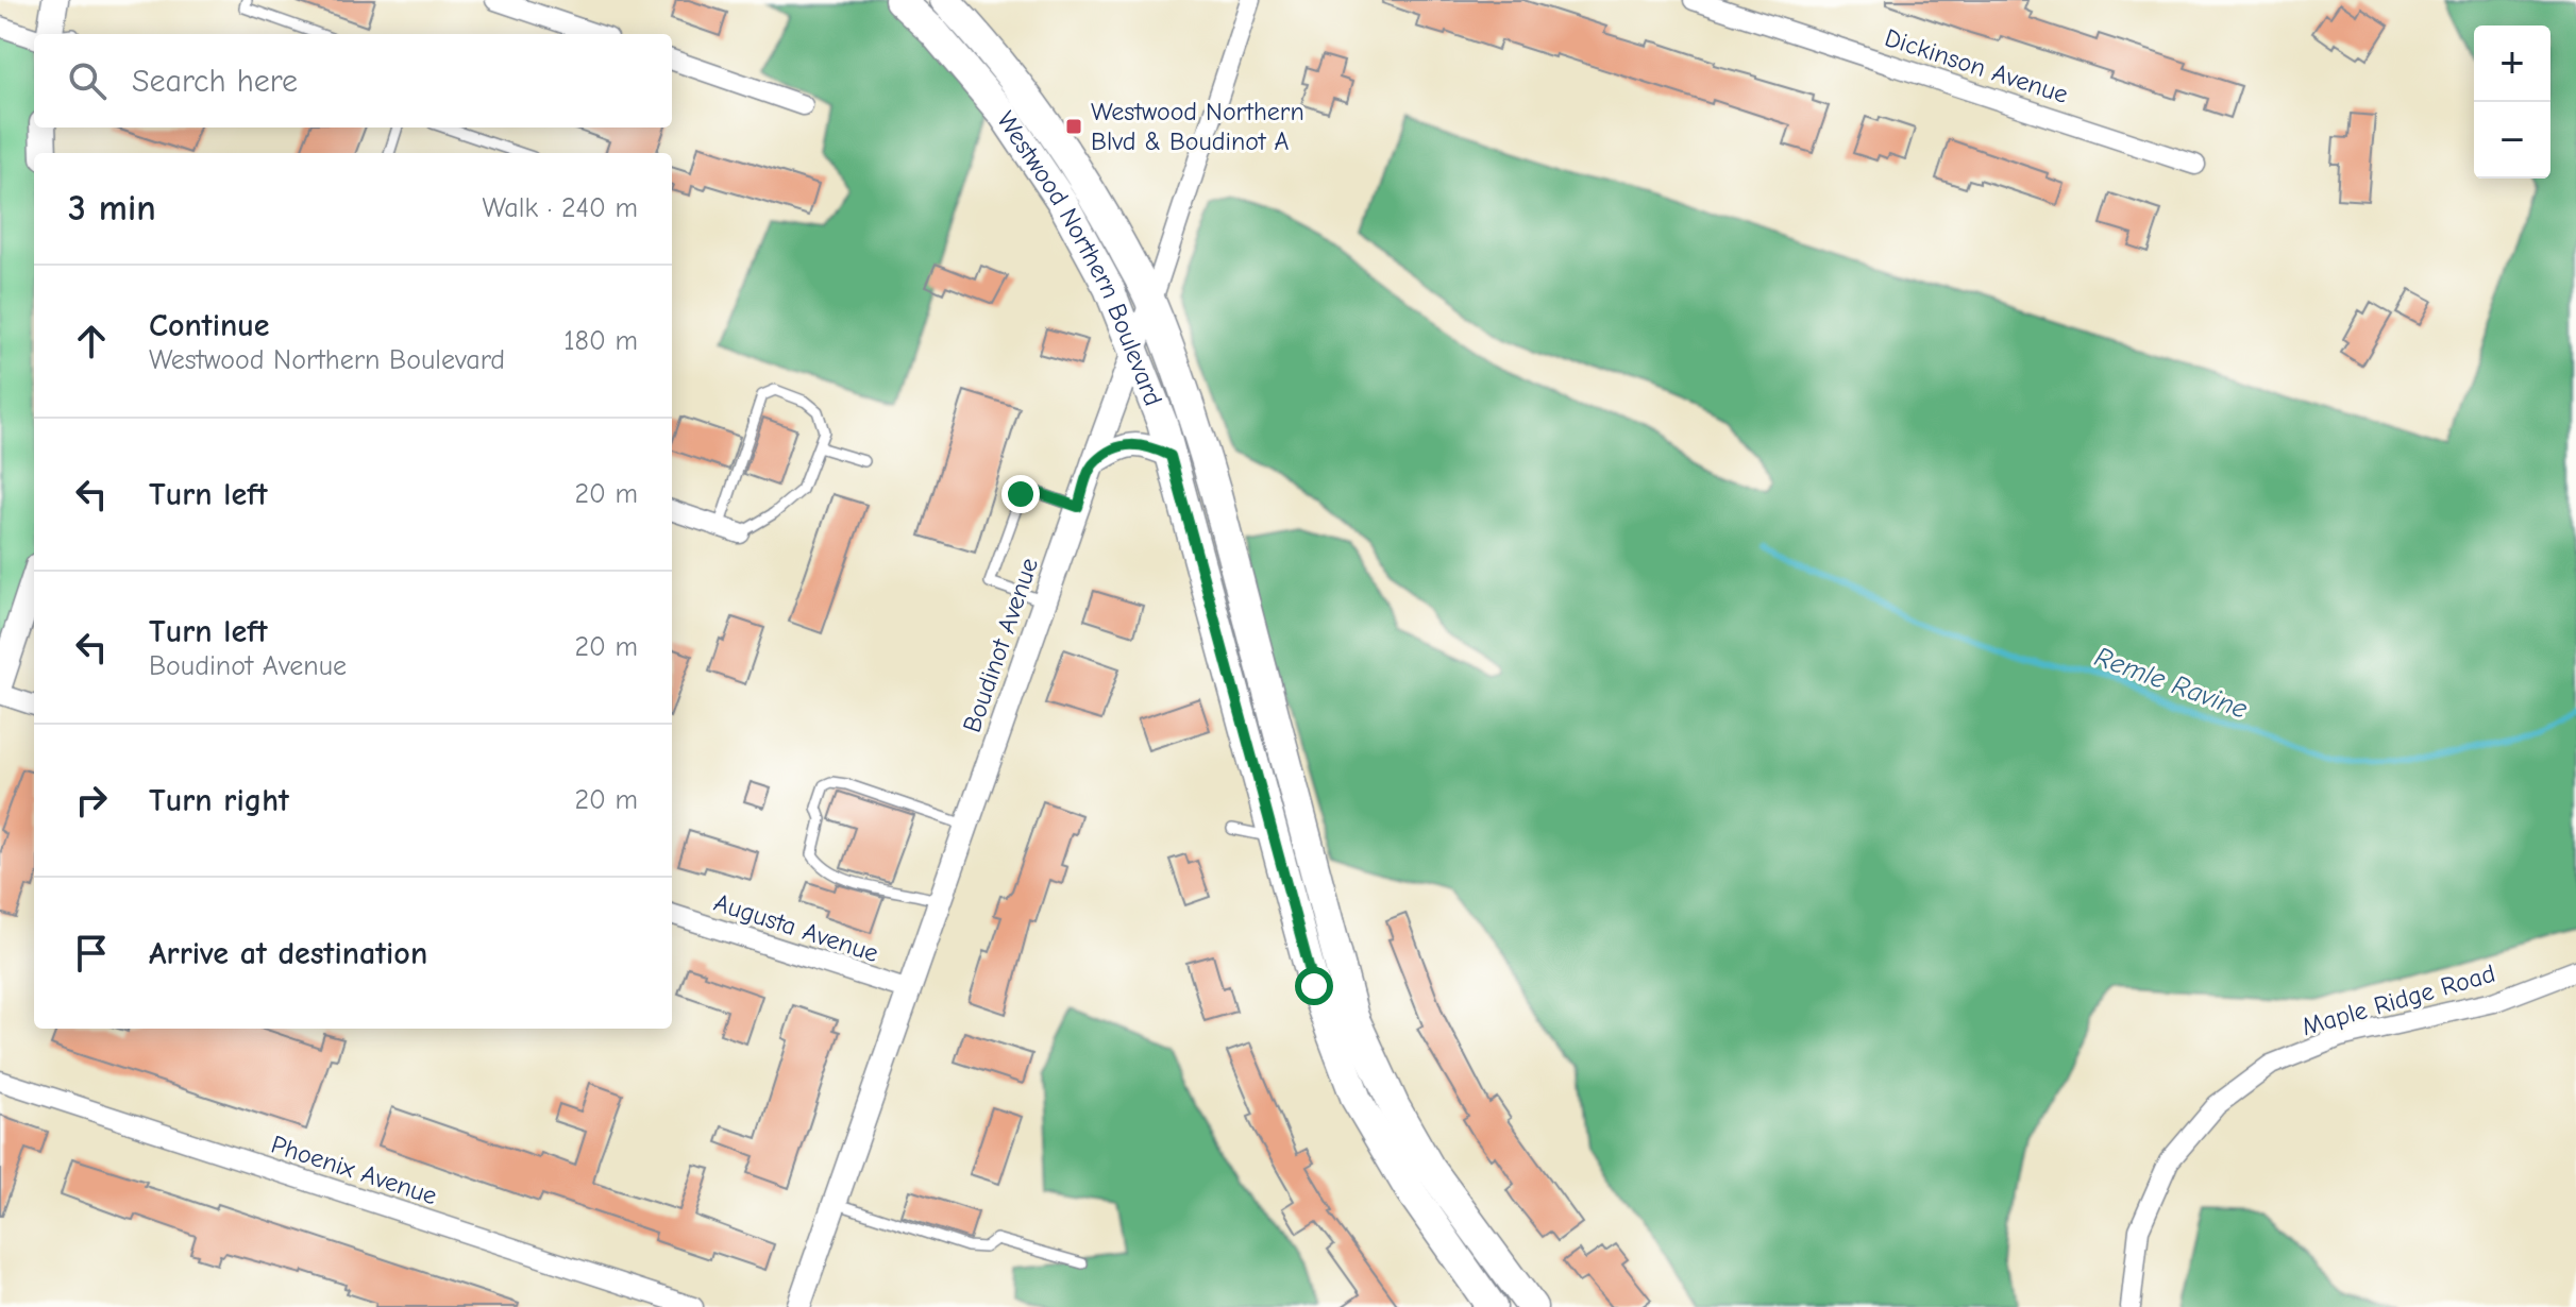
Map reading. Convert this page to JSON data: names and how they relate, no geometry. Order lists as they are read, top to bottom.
{
  "streets": {
    "main road": ["Westwood Northern Boulevard"],
    "street": [
      "Dickinson Avenue",
      "Boudinot Avenue",
      "Augusta Avenue",
      "Maple Ridge Road",
      "Phoenix Avenue"
    ]
  },
  "crossings": [
    ["Westwood Northern Boulevard", "Boudinot Avenue"],
    ["Boudinot Avenue", "Augusta Avenue"]
  ],
  "water": ["Remle Ravine"],
  "places": {
    "transit": ["Westwood Northern Blvd & Boudinot A"]
  },
  "page": {
    "map_buttons": ["+", "−"],
    "search": "Search here",
    "heading": ["3 min", "Walk · 240 m"],
    "list": [
      ["Continue", "Westwood Northern Boulevard", "180 m"],
      ["Turn left", "20 m"],
      ["Turn left", "Boudinot Avenue", "20 m"],
      ["Turn right", "20 m"],
      "Arrive at destination"
    ]
  }
}
